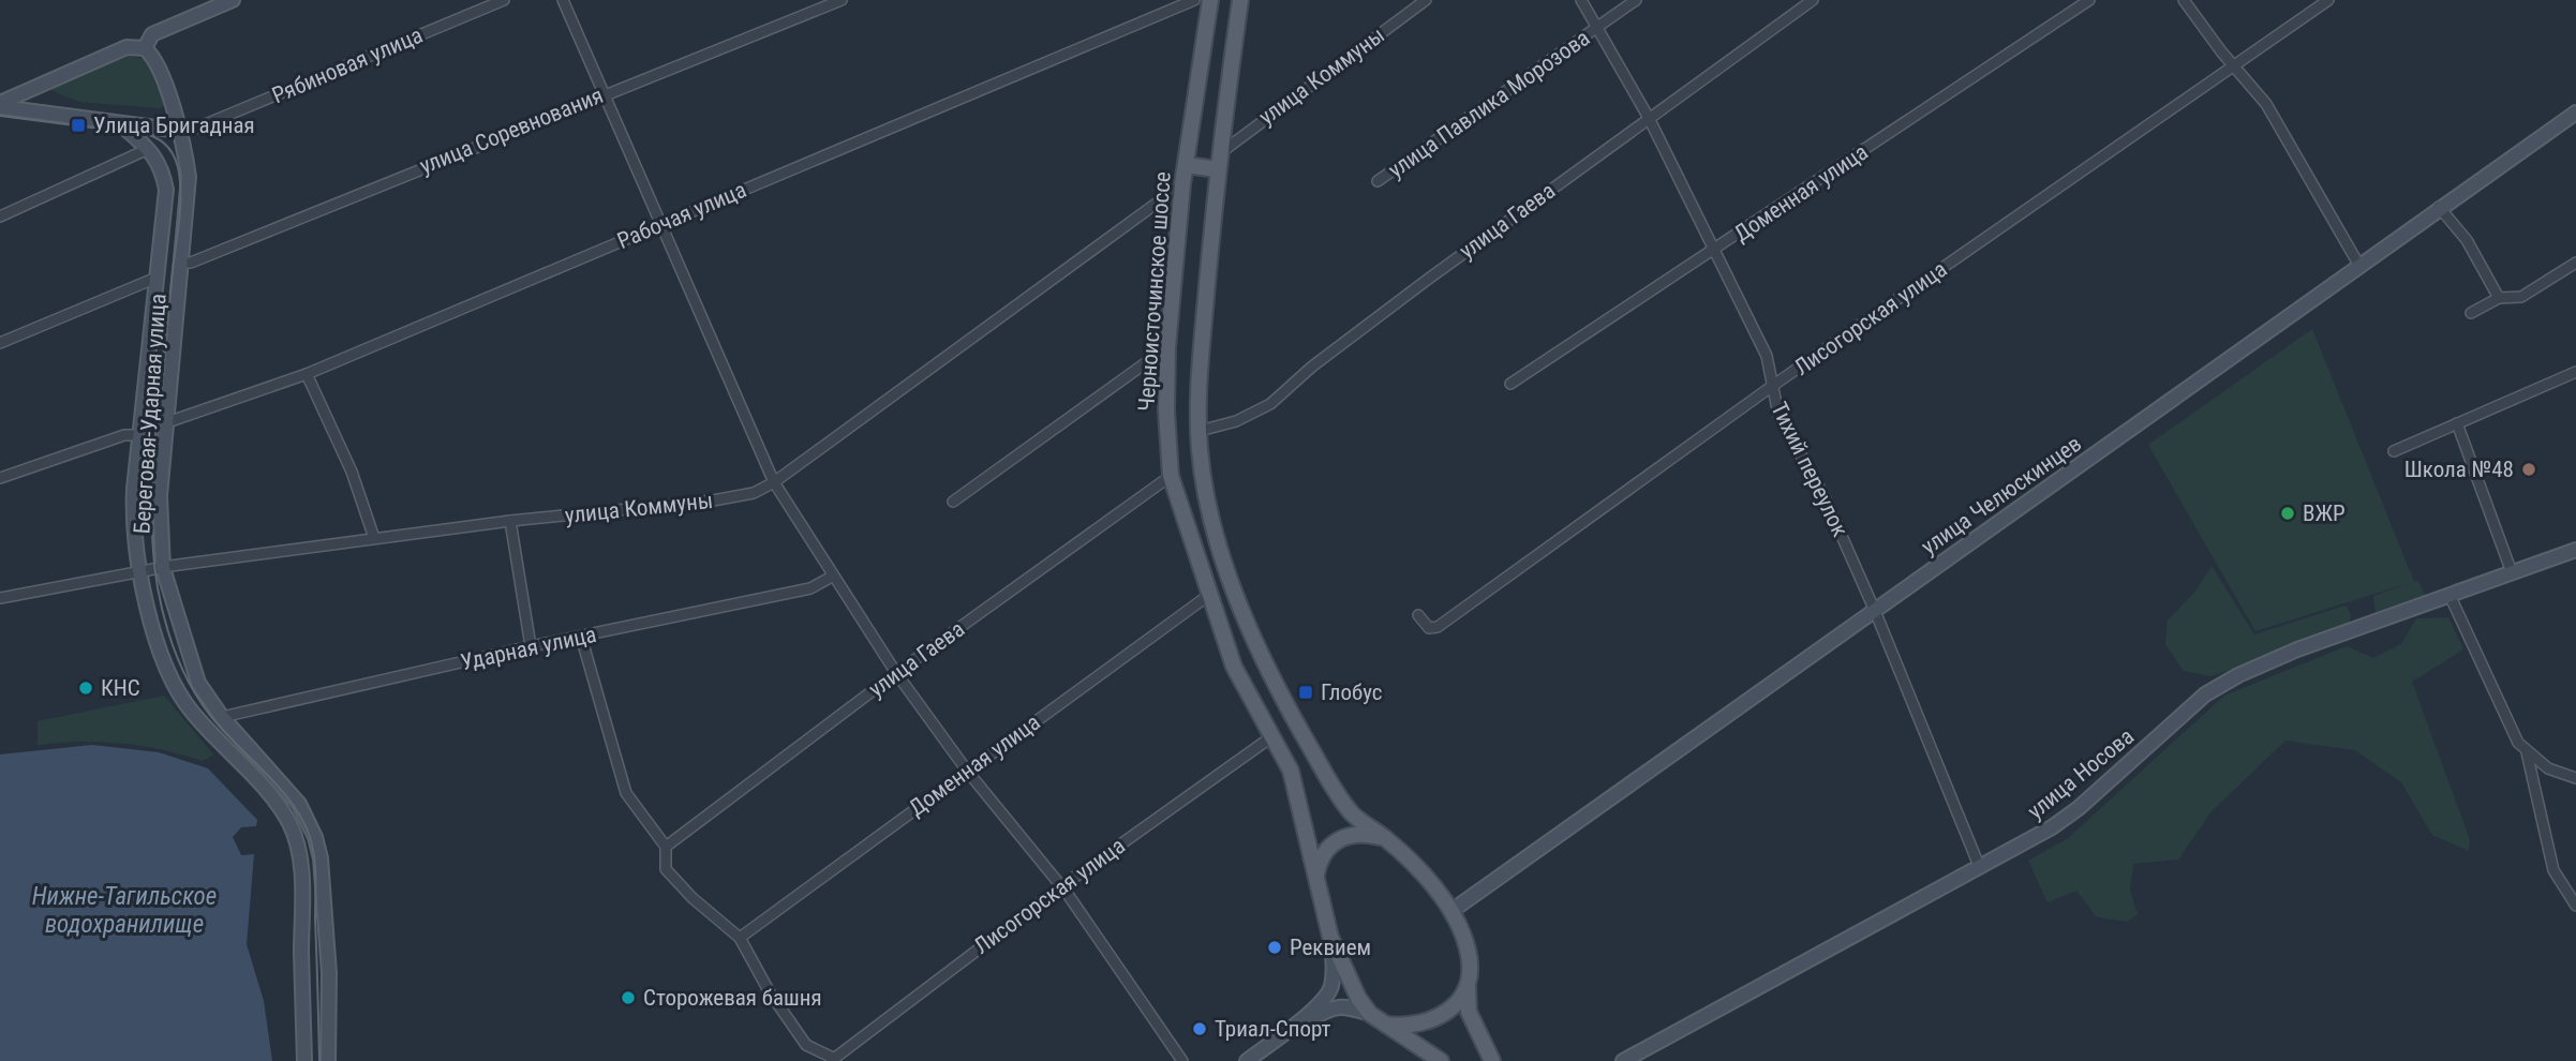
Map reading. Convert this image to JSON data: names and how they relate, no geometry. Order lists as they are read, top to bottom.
{
  "streets": {
    "main road": [
      "Черноисточинское шоссе",
      "Береговая-Ударная улица",
      "улица Челюскинцев",
      "улица Носова"
    ],
    "street": [
      "Рябиновая улица",
      "улица Коммуны",
      "улица Павлика Морозова",
      "улица Соревнования",
      "Доменная улица",
      "Рабочая улица",
      "улица Гаева",
      "Лисогорская улица",
      "Тихий переулок",
      "Ударная улица"
    ]
  },
  "crossings": [
    ["Рябиновая улица", "Береговая-Ударная улица"],
    ["улица Коммуны", "Черноисточинское шоссе"],
    ["улица Коммуны", "Береговая-Ударная улица"],
    ["улица Павлика Морозова", "Тихий переулок"],
    ["улица Соревнования", "Береговая-Ударная улица"],
    ["Доменная улица", "Черноисточинское шоссе"],
    ["Доменная улица", "Тихий переулок"],
    ["Рабочая улица", "Береговая-Ударная улица"],
    ["улица Гаева", "Черноисточинское шоссе"],
    ["улица Гаева", "Тихий переулок"],
    ["Черноисточинское шоссе", "Лисогорская улица"],
    ["Черноисточинское шоссе", "улица Челюскинцев"],
    ["Лисогорская улица", "Тихий переулок"],
    ["Береговая-Ударная улица", "Ударная улица"],
    ["Тихий переулок", "улица Челюскинцев"],
    ["Тихий переулок", "улица Носова"]
  ],
  "water": ["Нижне-Тагильское водохранилище"],
  "places": {
    "transit": ["Улица Бригадная", "Глобус"],
    "other": [
      "Школа №48",
      "ВЖР",
      "КНС",
      "Реквием",
      "Сторожевая башня",
      "Триал-Спорт"
    ]
  }
}
